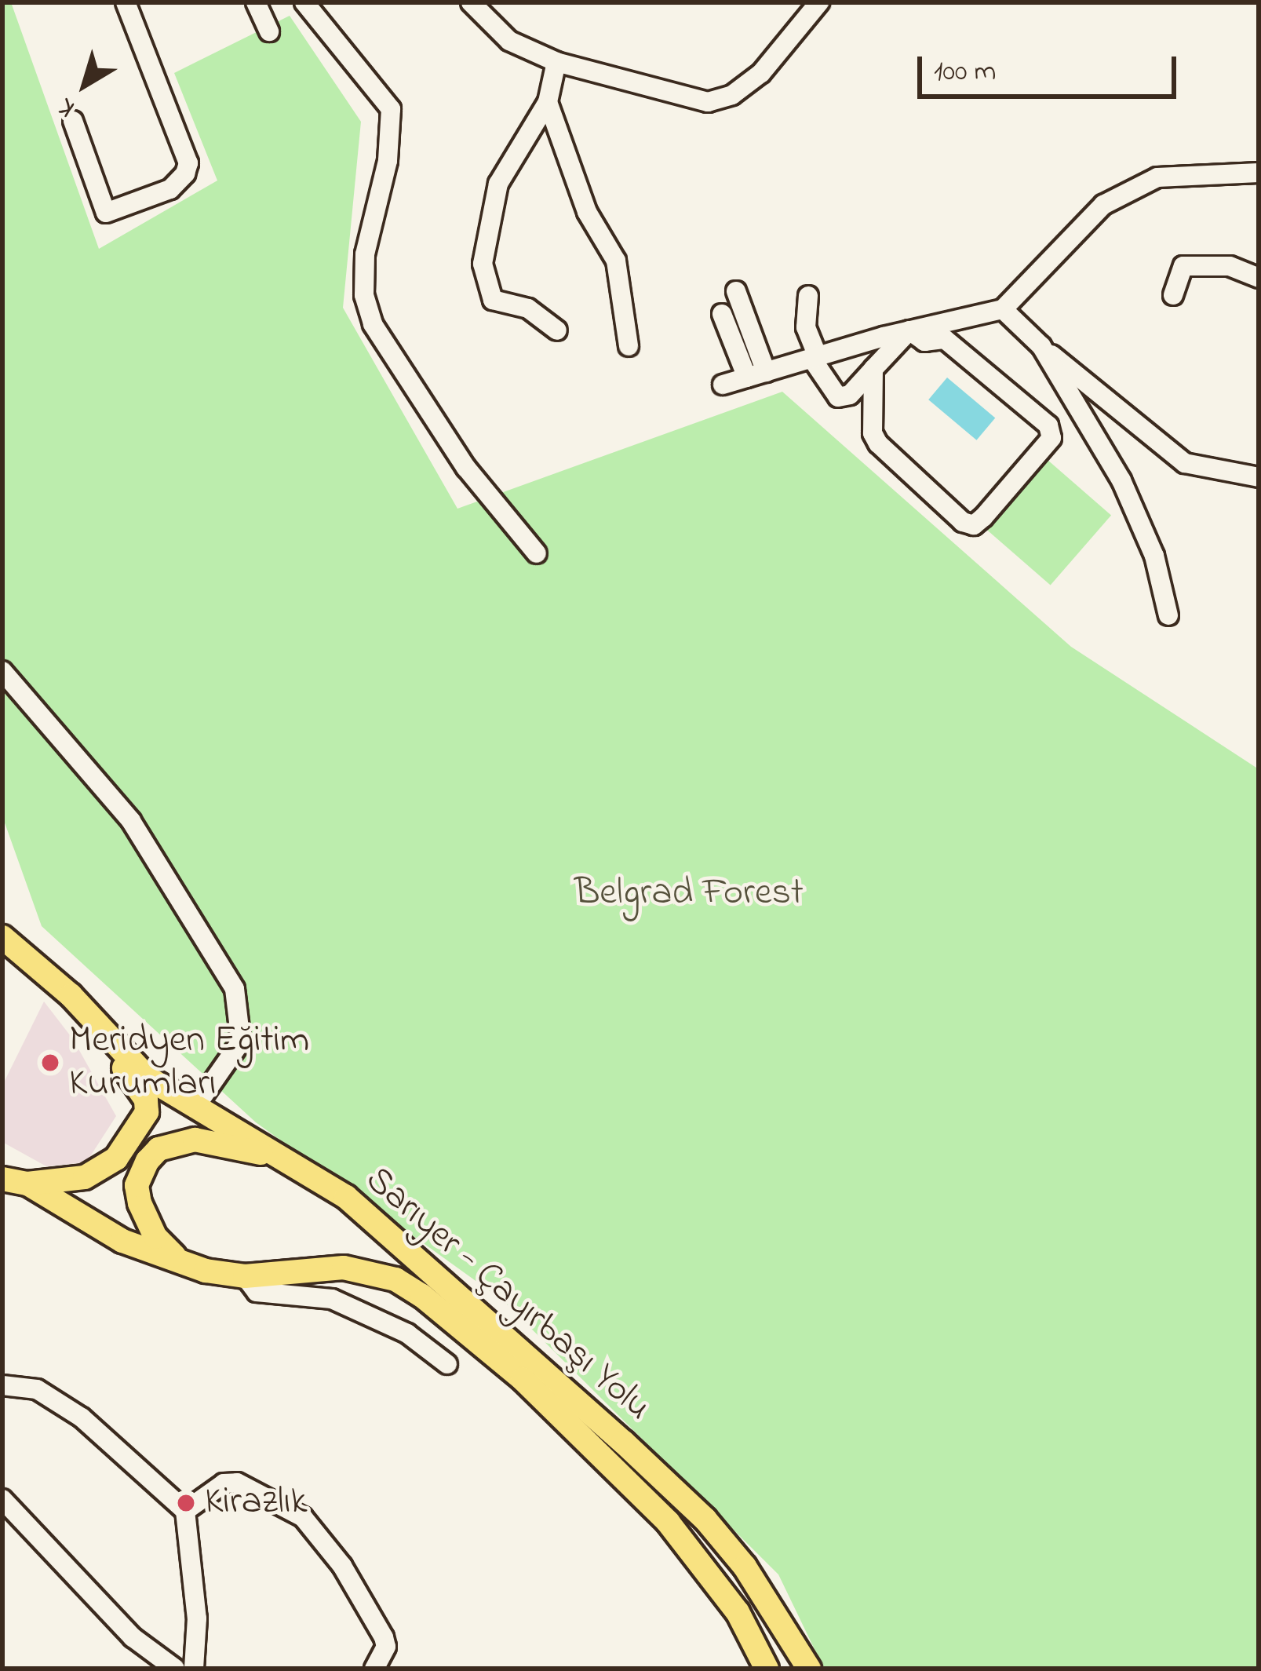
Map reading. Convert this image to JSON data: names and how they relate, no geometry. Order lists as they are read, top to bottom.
{
  "streets": {
    "main road": ["Sarıyer - Çayırbaşı Yolu"]
  },
  "parks": ["Belgrad Forest"],
  "places": ["Meridyen Eğitim Kurumları", "Kirazlık"],
  "scale_bar": "100 m",
  "north": "bottom left"
}
